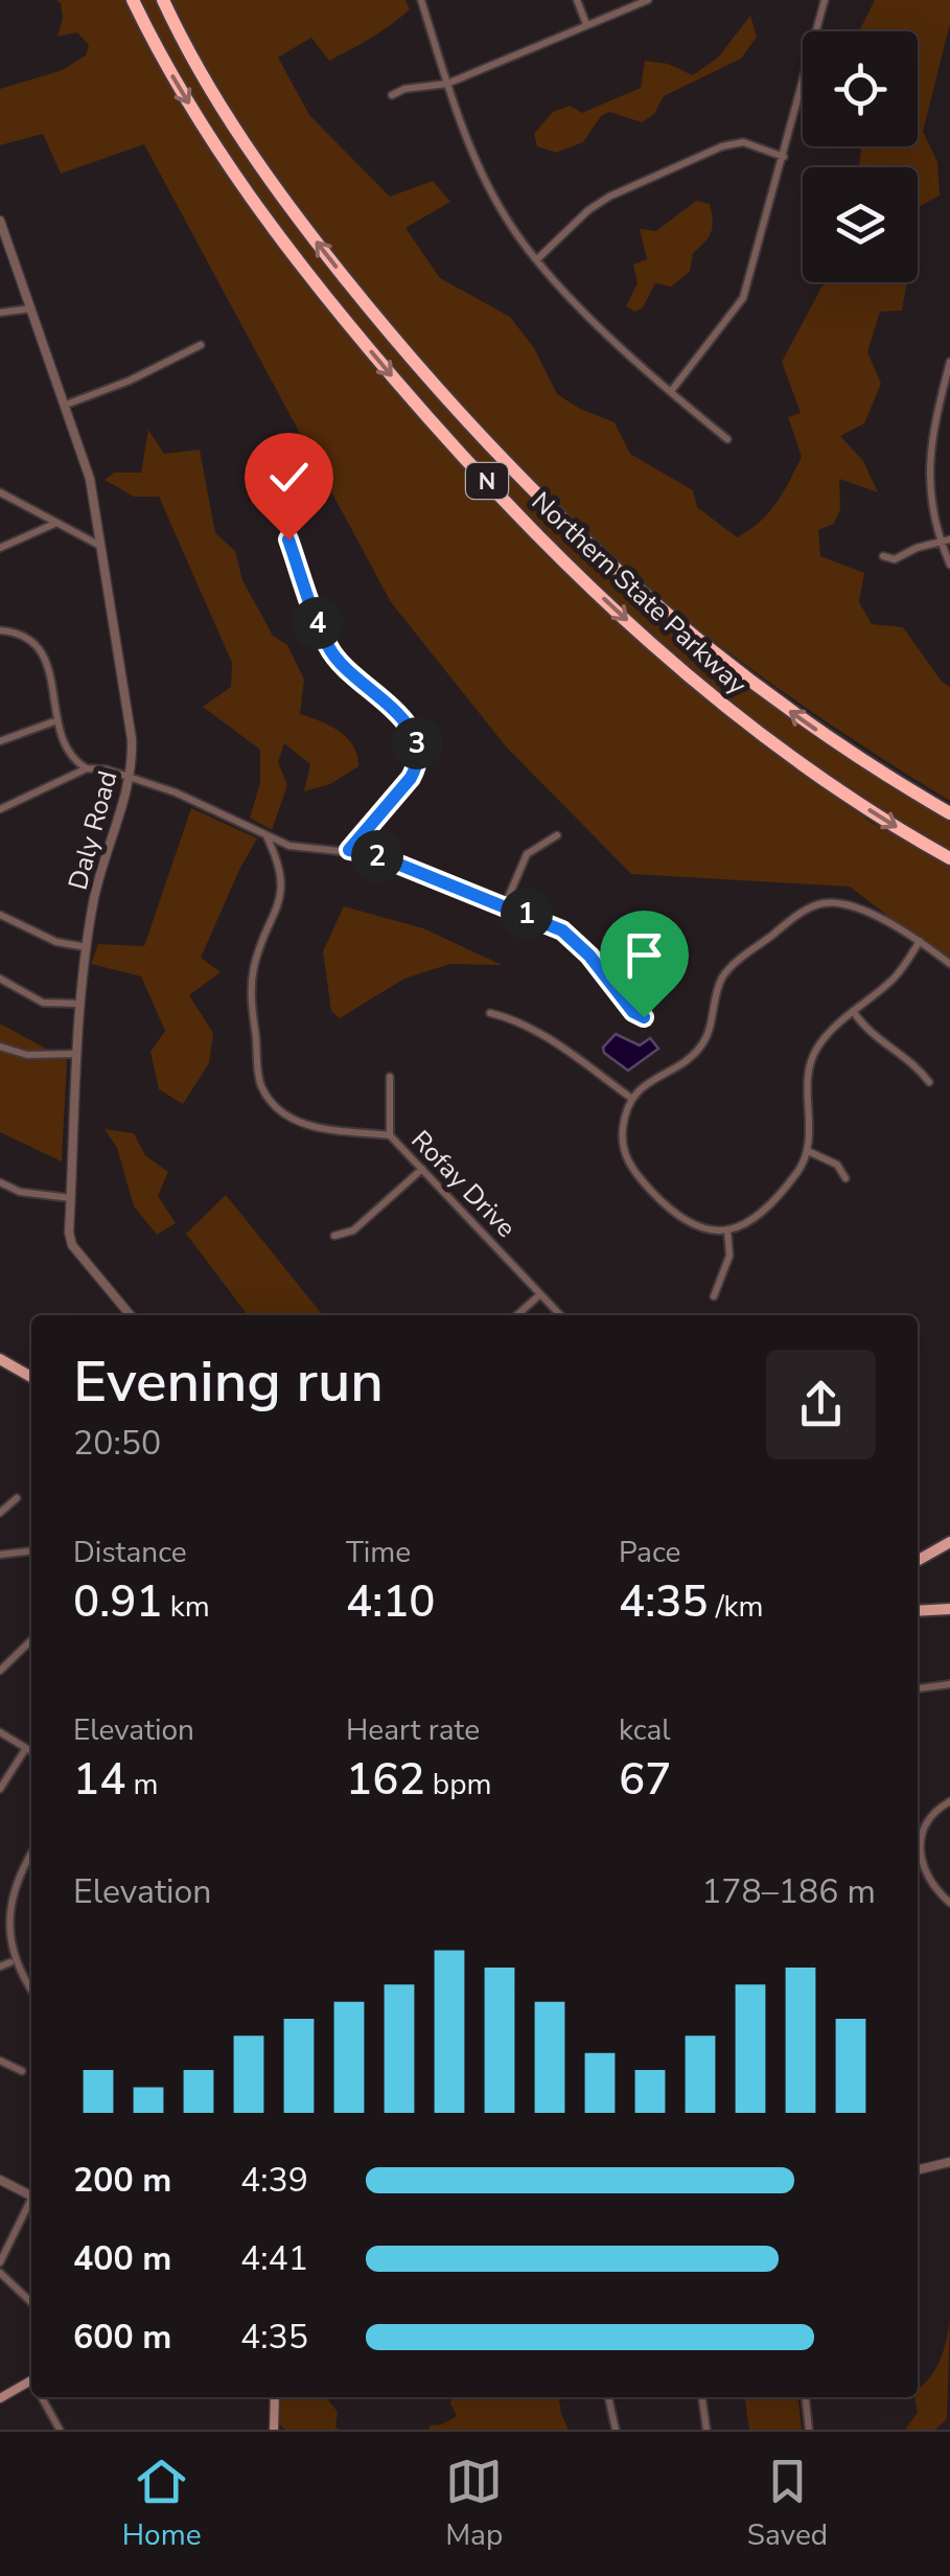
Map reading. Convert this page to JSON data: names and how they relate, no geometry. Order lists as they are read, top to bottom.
{
  "streets": {
    "highway": ["N", "Northern State Parkway"],
    "street": ["Daly Road", "Rofay Drive"]
  },
  "page": {
    "pins": [
      "4",
      "3",
      "2",
      "1"
    ],
    "heading": ["Evening run", "20:50"],
    "stats": [
      ["Distance", "0.91 km"],
      ["Time", "4:10"],
      ["Pace", "4:35 /km"],
      ["Elevation", "14 m"],
      ["Heart rate", "162 bpm"],
      ["kcal", "67"]
    ],
    "chart": ["Elevation", "178–186 m"],
    "list": [
      {
        "name": "200 m",
        "note": "4:39"
      },
      {
        "name": "400 m",
        "note": "4:41"
      },
      {
        "name": "600 m",
        "note": "4:35"
      }
    ],
    "tabs": ["Home", "Map", "Saved"]
  }
}
